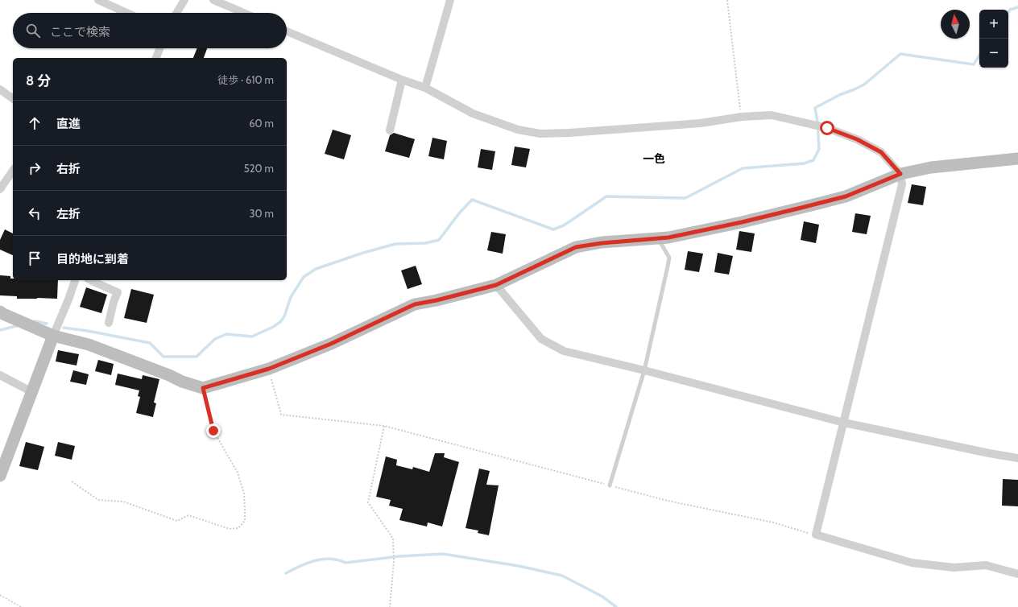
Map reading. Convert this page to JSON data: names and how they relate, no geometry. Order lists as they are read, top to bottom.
{
  "districts": ["一色"],
  "north": "top",
  "page": {
    "map_buttons": ["+", "−"],
    "search": "ここで検索",
    "heading": ["8 分", "徒歩 · 610 m"],
    "list": [
      ["直進", "60 m"],
      ["右折", "520 m"],
      ["左折", "30 m"],
      "目的地に到着"
    ]
  }
}
